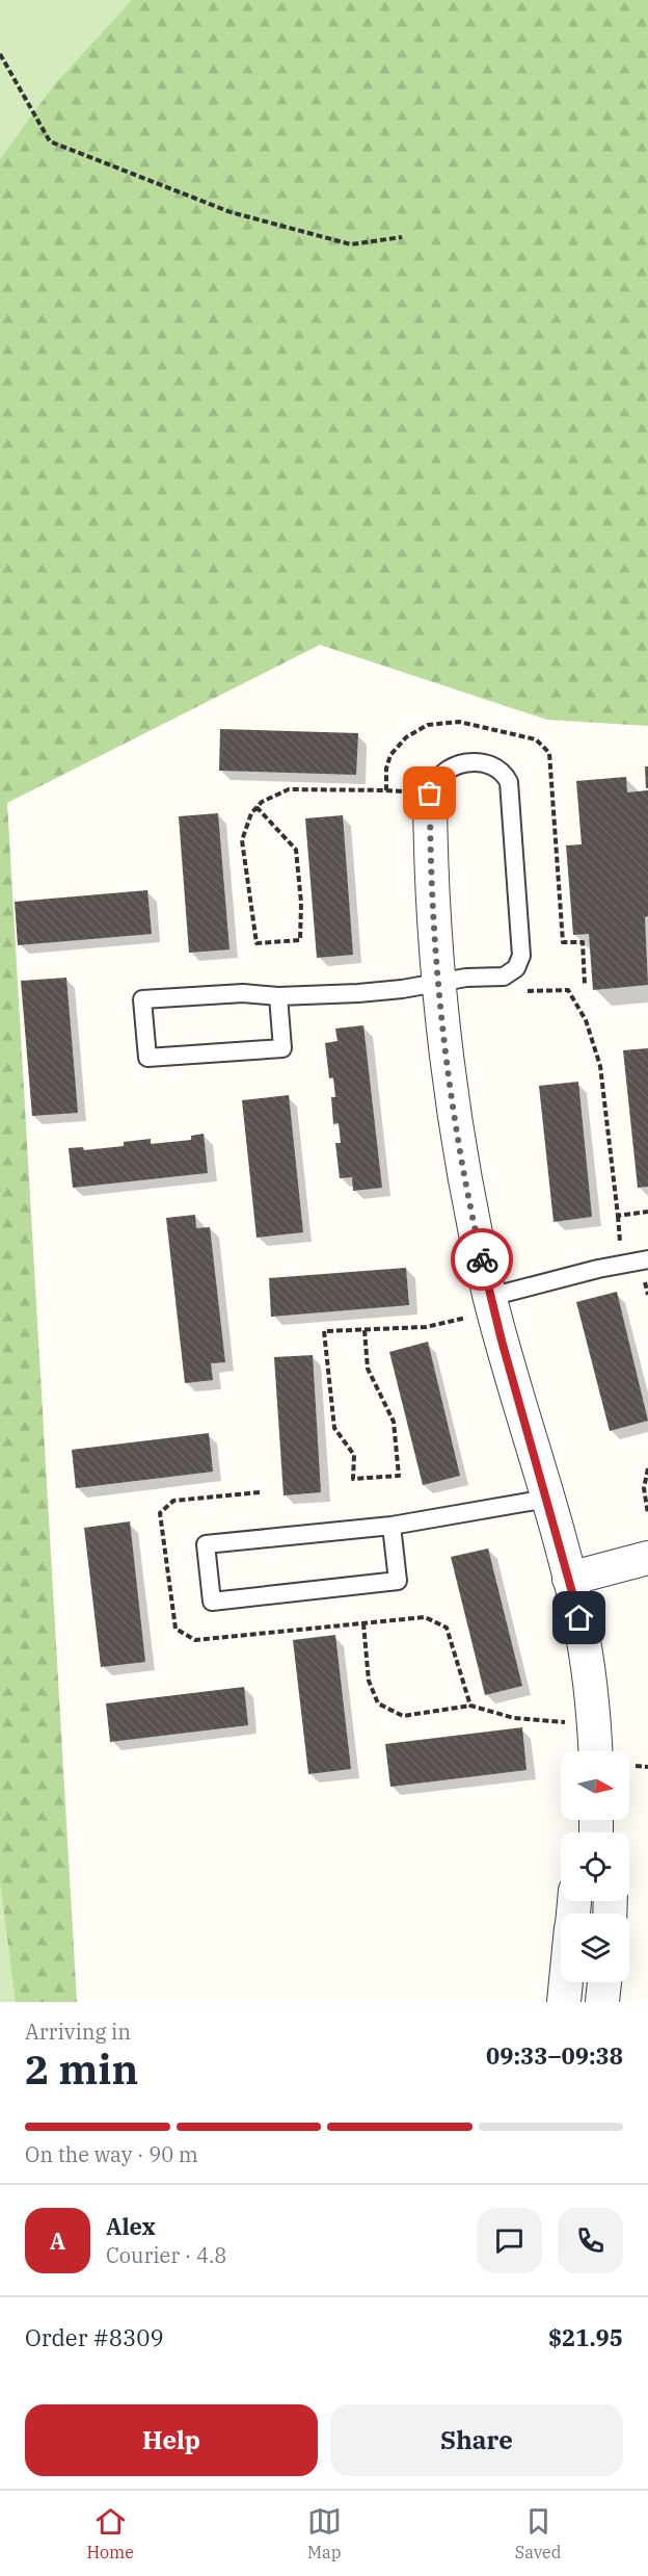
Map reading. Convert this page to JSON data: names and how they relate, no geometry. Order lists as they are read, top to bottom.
{
  "north": "right",
  "page": {
    "heading": ["2 min", "Arriving in", "09:33–09:38"],
    "panel": [
      "Alex",
      "Courier · 4.8",
      "Order #8309",
      "$21.95"
    ],
    "bar": "On the way · 90 m",
    "round": "A",
    "buttons": ["Help", "Share"],
    "tabs": ["Home", "Map", "Saved"]
  }
}
